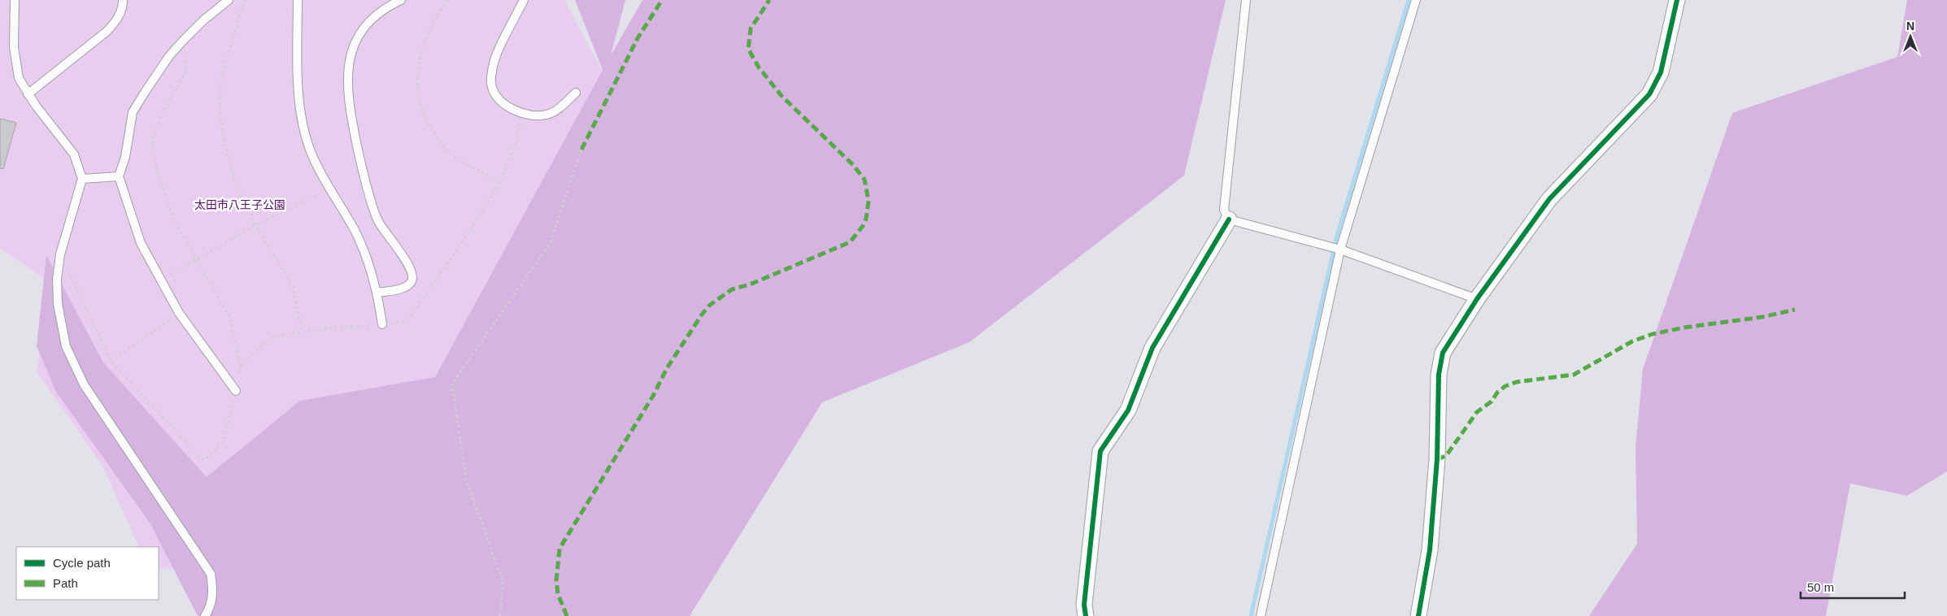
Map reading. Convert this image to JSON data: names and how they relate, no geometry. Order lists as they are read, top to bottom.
{
  "parks": ["太田市八王子公園"],
  "legend": ["Cycle path", "Path"],
  "scale_bar": "50 m",
  "north": "top"
}
